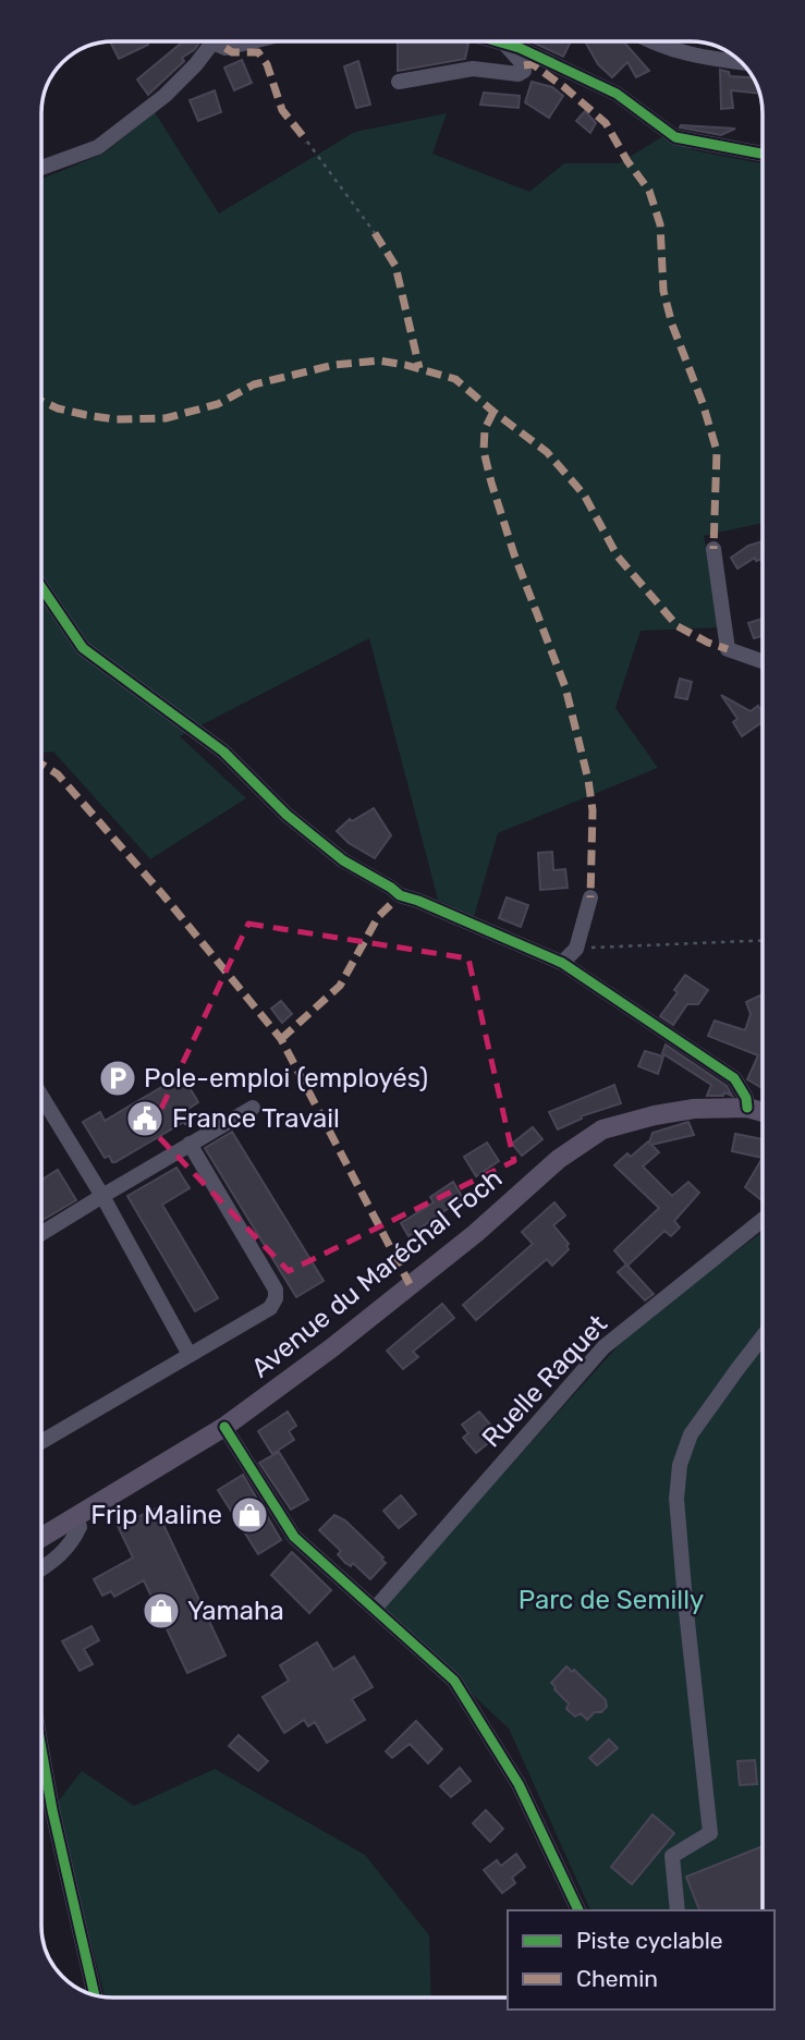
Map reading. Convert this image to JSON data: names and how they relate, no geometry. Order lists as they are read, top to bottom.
{
  "streets": {
    "main road": ["Avenue du Maréchal Foch"],
    "street": ["Ruelle Raquet"]
  },
  "parks": ["Parc de Semilly"],
  "places": {
    "parking": ["Pole-emploi (employés)"],
    "public building": ["France Travail"],
    "shop": ["Frip Maline", "Yamaha"]
  },
  "legend": ["Piste cyclable", "Chemin"]
}
